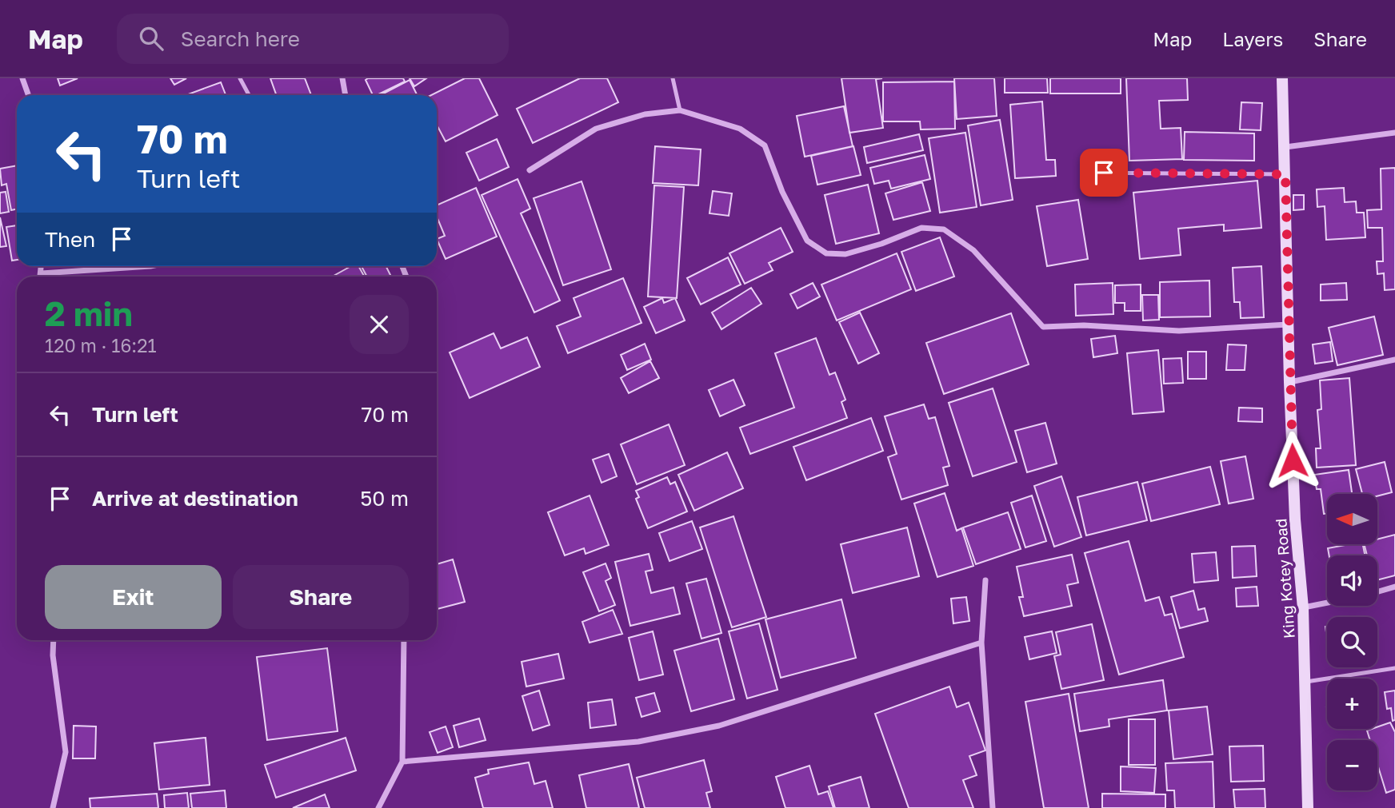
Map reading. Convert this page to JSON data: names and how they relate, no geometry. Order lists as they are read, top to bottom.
{
  "streets": {
    "street": ["King Kotey Road"]
  },
  "north": "left",
  "page": {
    "header": "Map",
    "search": "Search here",
    "nav": ["Map", "Layers", "Share"],
    "turn": ["70 m", "Turn left"],
    "then": "Then",
    "heading": ["2 min", "120 m · 16:21"],
    "list": [
      {
        "name": "Turn left",
        "value": "70 m"
      },
      {
        "name": "Arrive at destination",
        "value": "50 m"
      }
    ],
    "map_buttons": ["+", "−"],
    "buttons": ["Exit", "Share"]
  }
}
